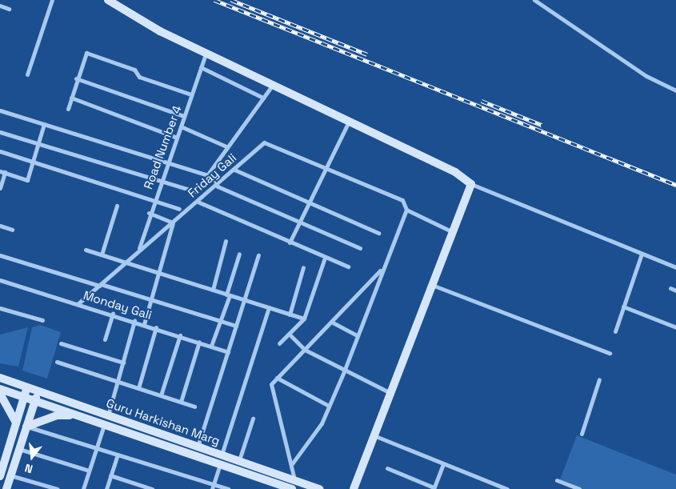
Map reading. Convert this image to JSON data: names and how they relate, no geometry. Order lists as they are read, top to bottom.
{
  "streets": {
    "street": [
      "Road Number 4",
      "Friday Gali",
      "Monday Gali",
      "Guru Harkishan Marg"
    ]
  },
  "crossings": [
    ["Road Number 4", "Friday Gali"],
    ["Friday Gali", "Monday Gali"]
  ],
  "north": "bottom"
}
